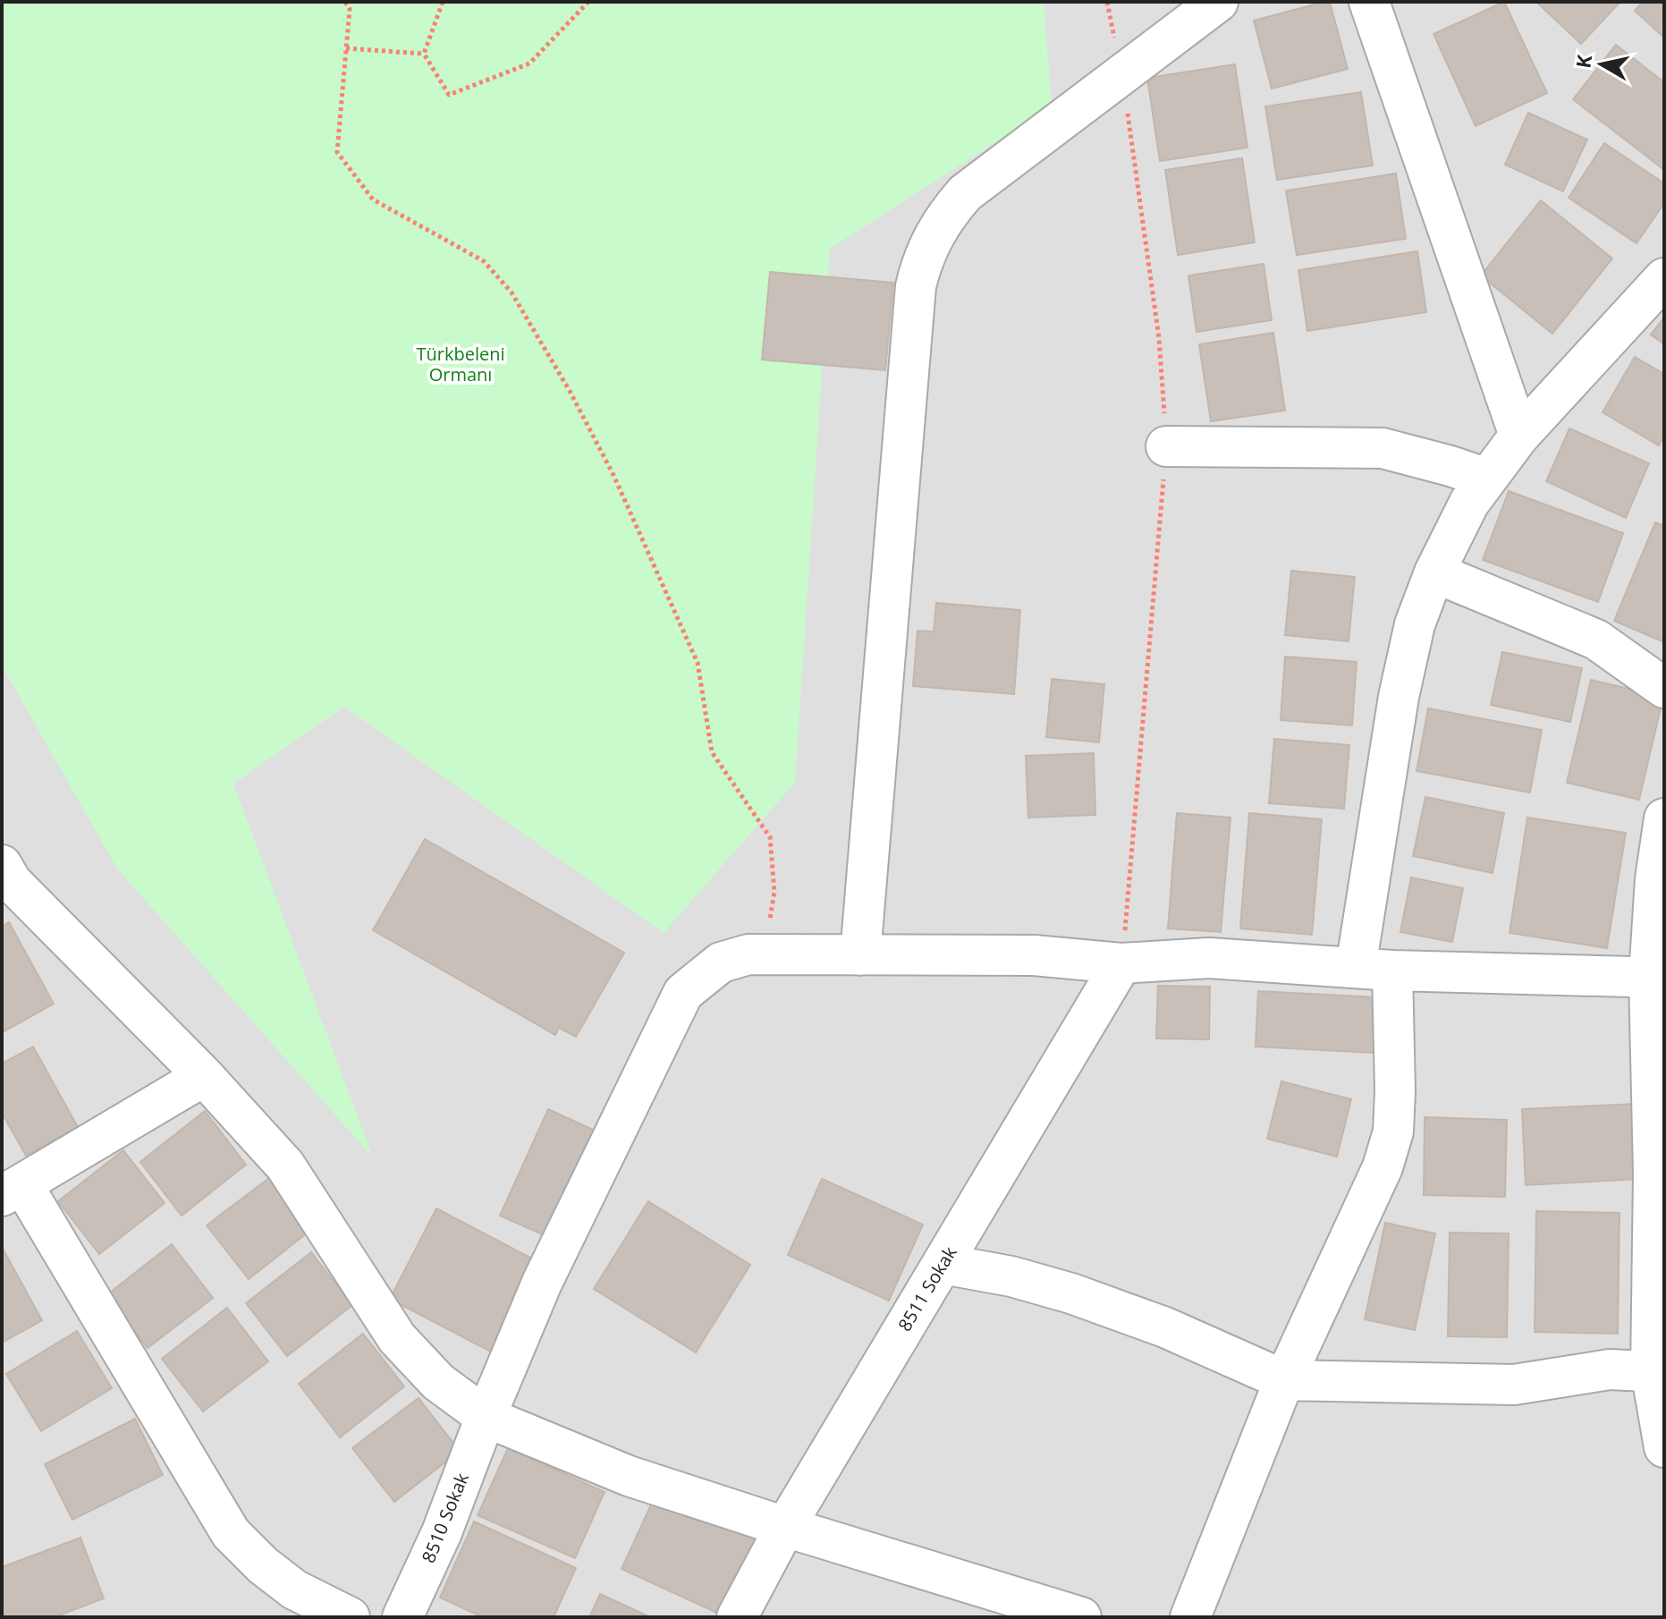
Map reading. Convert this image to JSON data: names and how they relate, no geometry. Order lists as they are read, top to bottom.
{
  "streets": {
    "street": ["8511 Sokak", "8510 Sokak"]
  },
  "crossings": [
    ["8511 Sokak", "8510 Sokak"]
  ],
  "parks": ["Türkbeleni Ormanı"],
  "north": "left"
}
